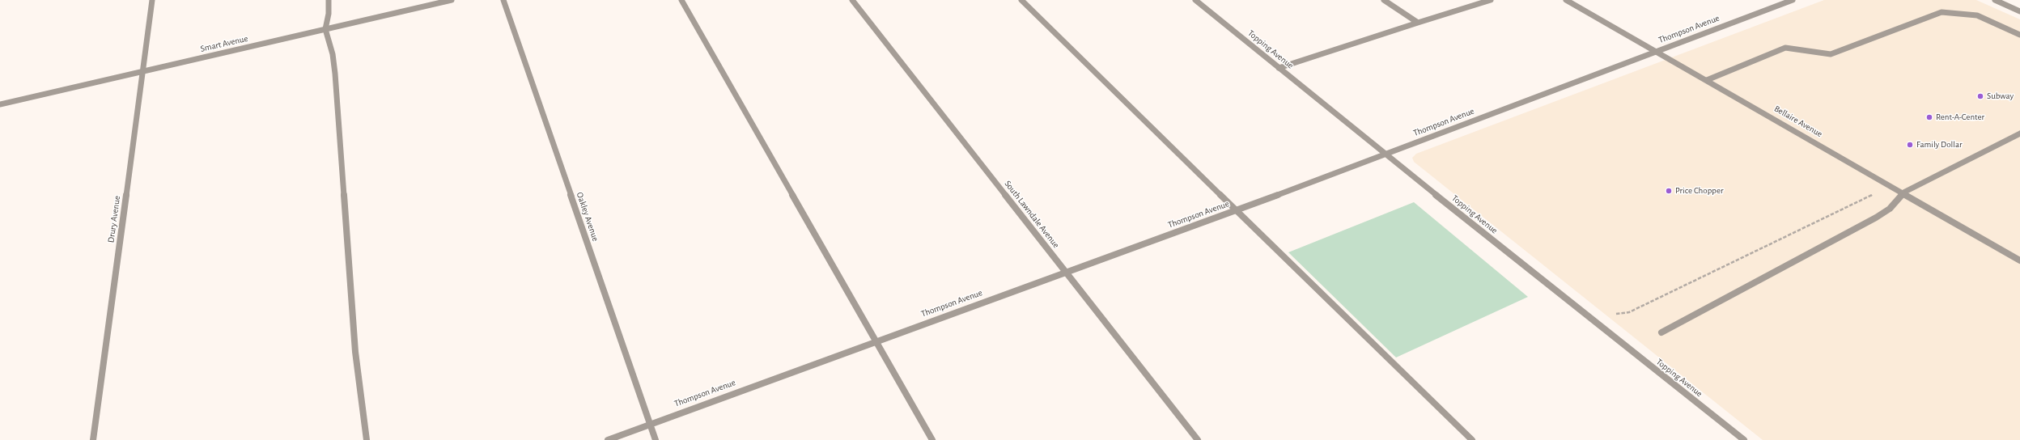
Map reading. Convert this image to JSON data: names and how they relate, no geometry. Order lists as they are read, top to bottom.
{
  "streets": {
    "street": [
      "Thompson Avenue",
      "Smart Avenue",
      "Topping Avenue",
      "Bellaire Avenue",
      "South Lawndale Avenue",
      "Oakley Avenue",
      "Drury Avenue"
    ]
  },
  "crossings": [
    ["Thompson Avenue", "Topping Avenue"],
    ["Thompson Avenue", "Bellaire Avenue"],
    ["Thompson Avenue", "South Lawndale Avenue"],
    ["Thompson Avenue", "Oakley Avenue"],
    ["Smart Avenue", "Drury Avenue"]
  ],
  "places": [
    "Subway",
    "Rent-A-Center",
    "Family Dollar",
    "Price Chopper"
  ]
}
